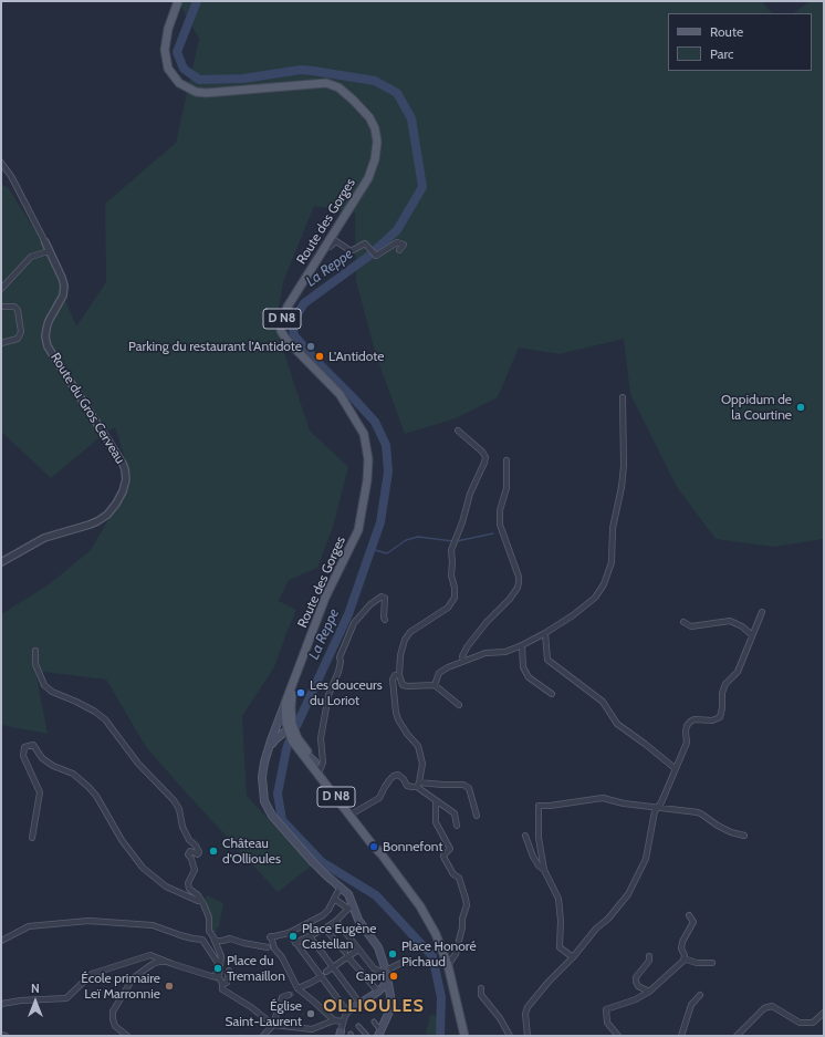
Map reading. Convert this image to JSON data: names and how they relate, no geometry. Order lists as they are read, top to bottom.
{
  "streets": {
    "main road": ["Route des Gorges", "D N8"],
    "street": ["Route du Gros Cerveau"]
  },
  "crossings": [
    ["Route des Gorges", "D N8"]
  ],
  "districts": ["OLLIOULES"],
  "water": ["La Reppe"],
  "places": [
    "Parking du restaurant l'Antidote",
    "L'Antidote",
    "Oppidum de la Courtine",
    "Les douceurs du Loriot",
    "Bonnefont",
    "Château d'Ollioules",
    "Place Eugène Castellan",
    "Place Honoré Pichaud",
    "Place du Tremaillon",
    "Capri",
    "École primaire Leï Marronnie",
    "Église Saint-Laurent"
  ],
  "legend": ["Route", "Parc"],
  "north": "top"
}
